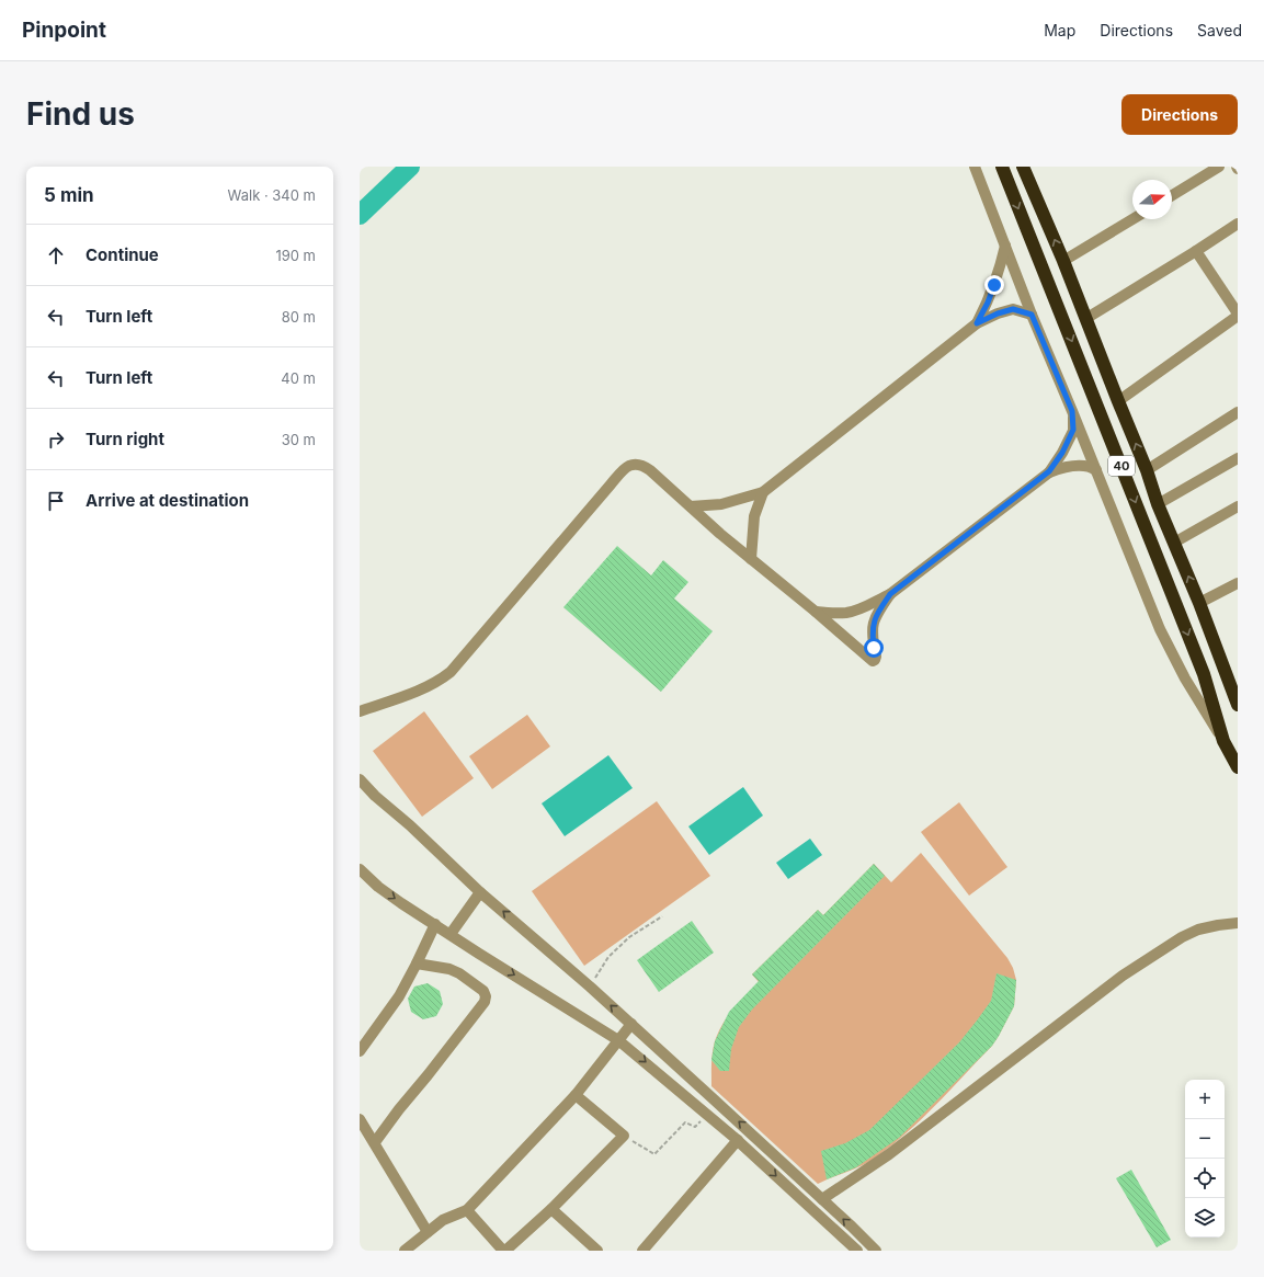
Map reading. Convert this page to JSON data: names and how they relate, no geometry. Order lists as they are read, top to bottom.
{
  "streets": {
    "highway": ["40"]
  },
  "north": "right",
  "page": {
    "header": "Pinpoint",
    "nav": ["Map", "Directions", "Saved"],
    "buttons": "Directions",
    "title": "Find us",
    "heading": ["5 min", "Walk · 340 m"],
    "list": [
      ["Continue", "190 m"],
      ["Turn left", "80 m"],
      ["Turn left", "40 m"],
      ["Turn right", "30 m"],
      "Arrive at destination"
    ],
    "map_buttons": ["+", "−"]
  }
}
